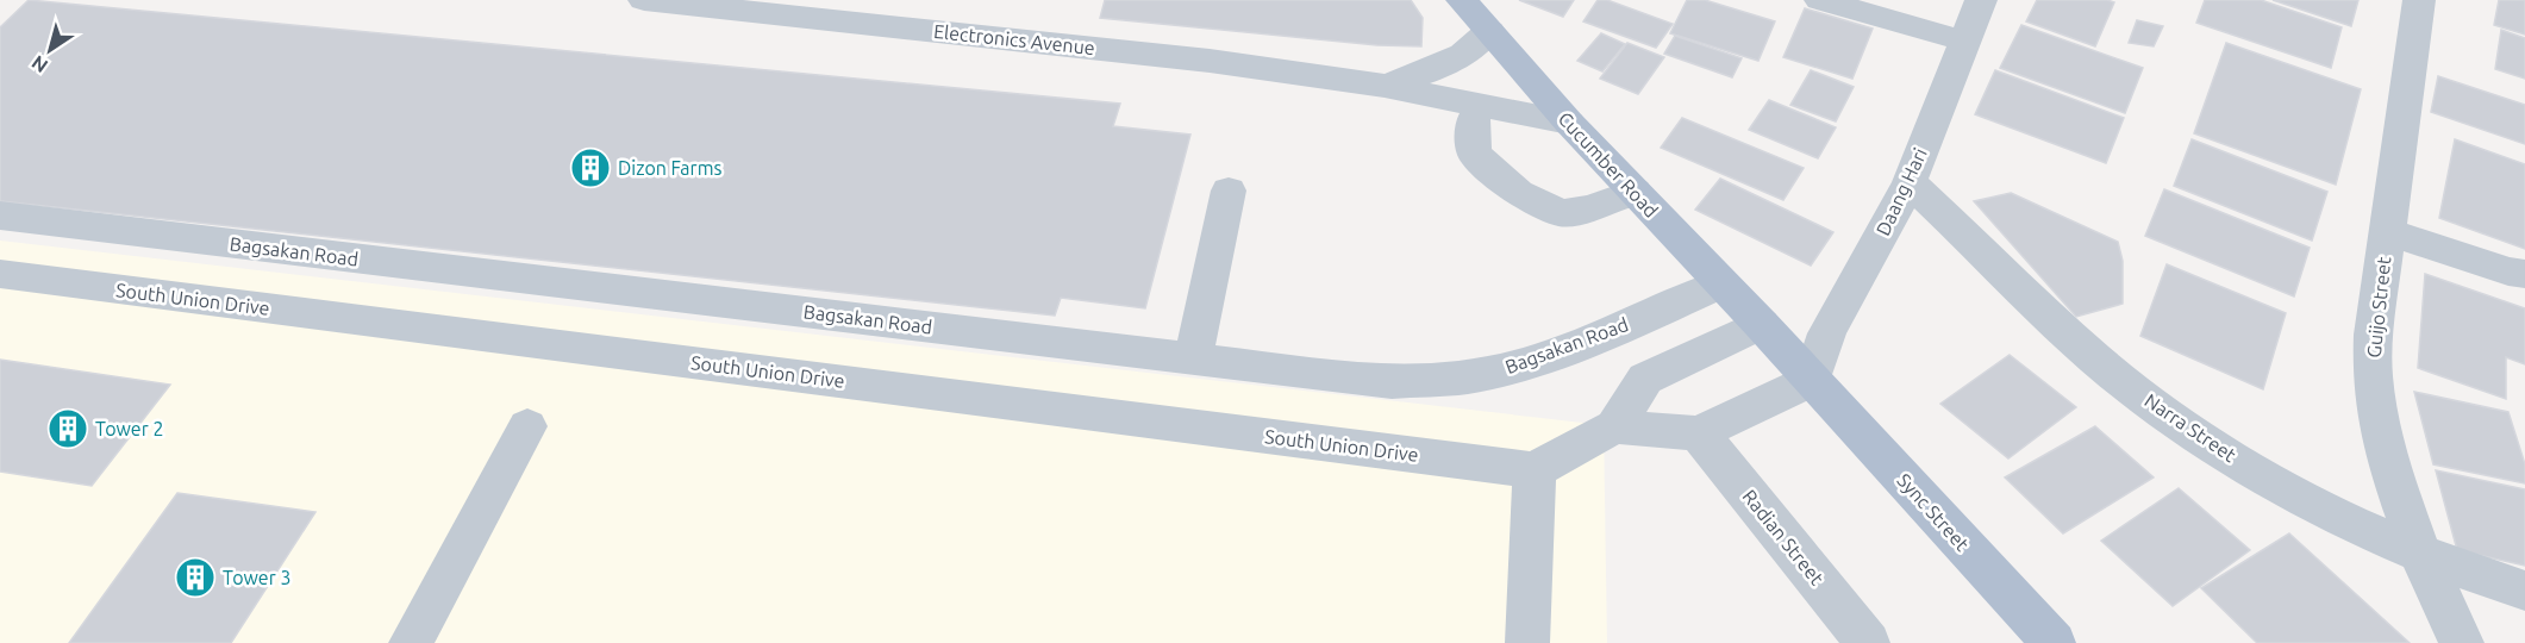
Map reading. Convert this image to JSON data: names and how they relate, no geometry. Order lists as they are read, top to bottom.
{
  "streets": {
    "main road": ["Cucumber Road", "Sync Street"],
    "street": [
      "Electronics Avenue",
      "Daang Hari",
      "Bagsakan Road",
      "South Union Drive",
      "Guijo Street",
      "Narra Street",
      "Radian Street"
    ]
  },
  "crossings": [
    ["Electronics Avenue", "Cucumber Road"],
    ["Cucumber Road", "Bagsakan Road"],
    ["Cucumber Road", "Sync Street"],
    ["Daang Hari", "Narra Street"],
    ["Daang Hari", "Sync Street"],
    ["Guijo Street", "Narra Street"]
  ],
  "places": {
    "building": ["Dizon Farms", "Tower 2", "Tower 3"]
  },
  "north": "bottom left"
}
